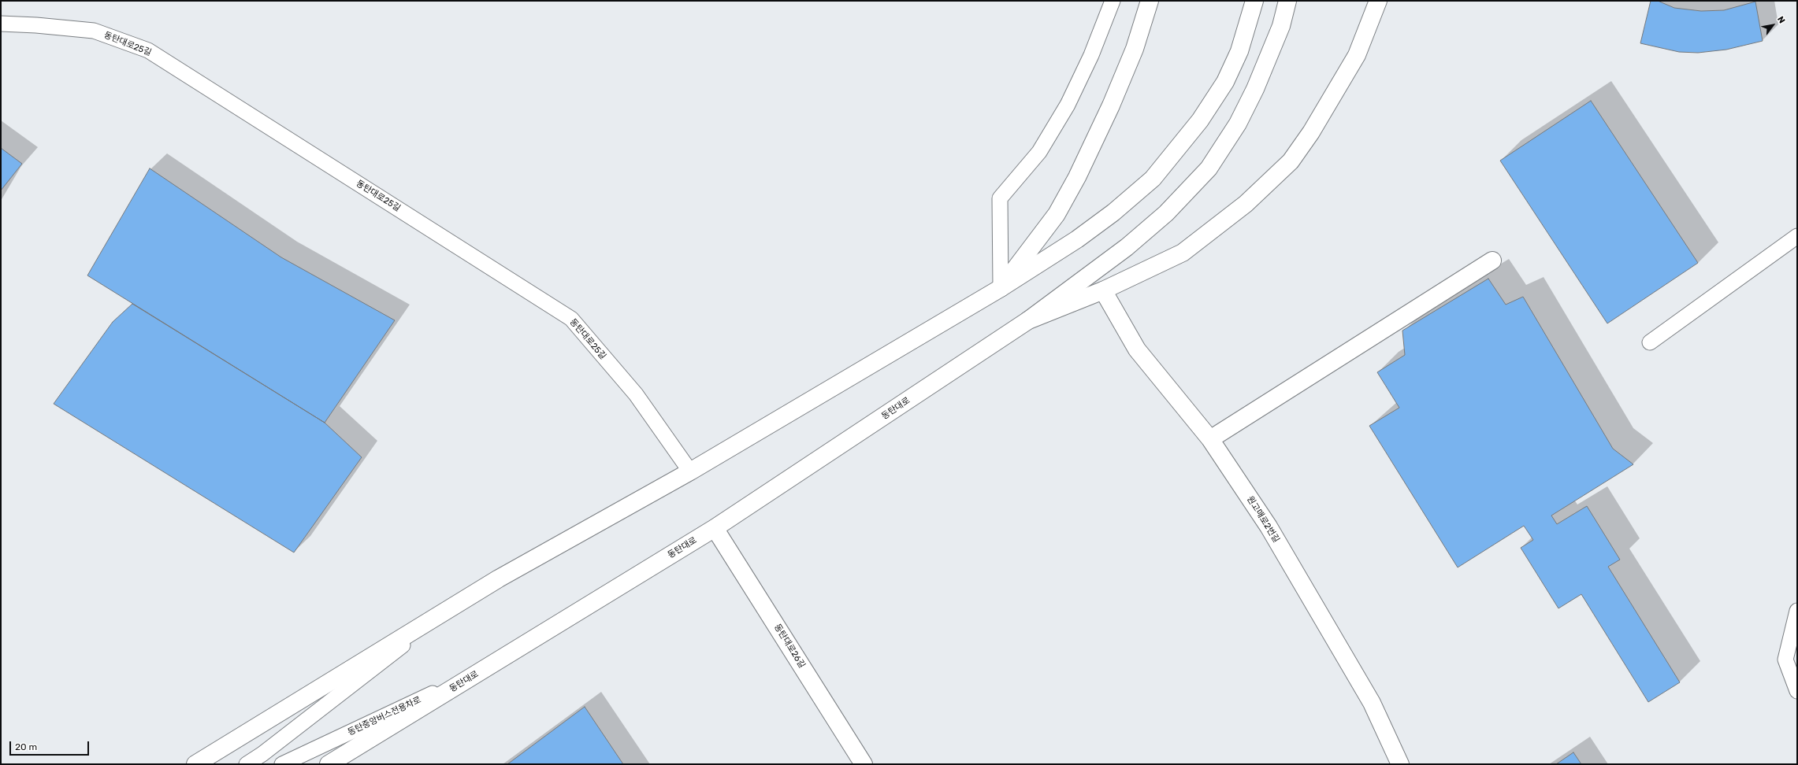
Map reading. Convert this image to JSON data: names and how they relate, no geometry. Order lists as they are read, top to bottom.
{
  "streets": {
    "main road": ["동탄대로", "원고매로2번길", "동탄대로26길"],
    "lane": ["동탄대로25길", "동탄중앙버스전용차로"]
  },
  "crossings": [
    ["동탄대로", "동탄대로26길"],
    ["동탄대로", "동탄중앙버스전용차로"]
  ],
  "scale_bar": "20 m",
  "north": "top right"
}
